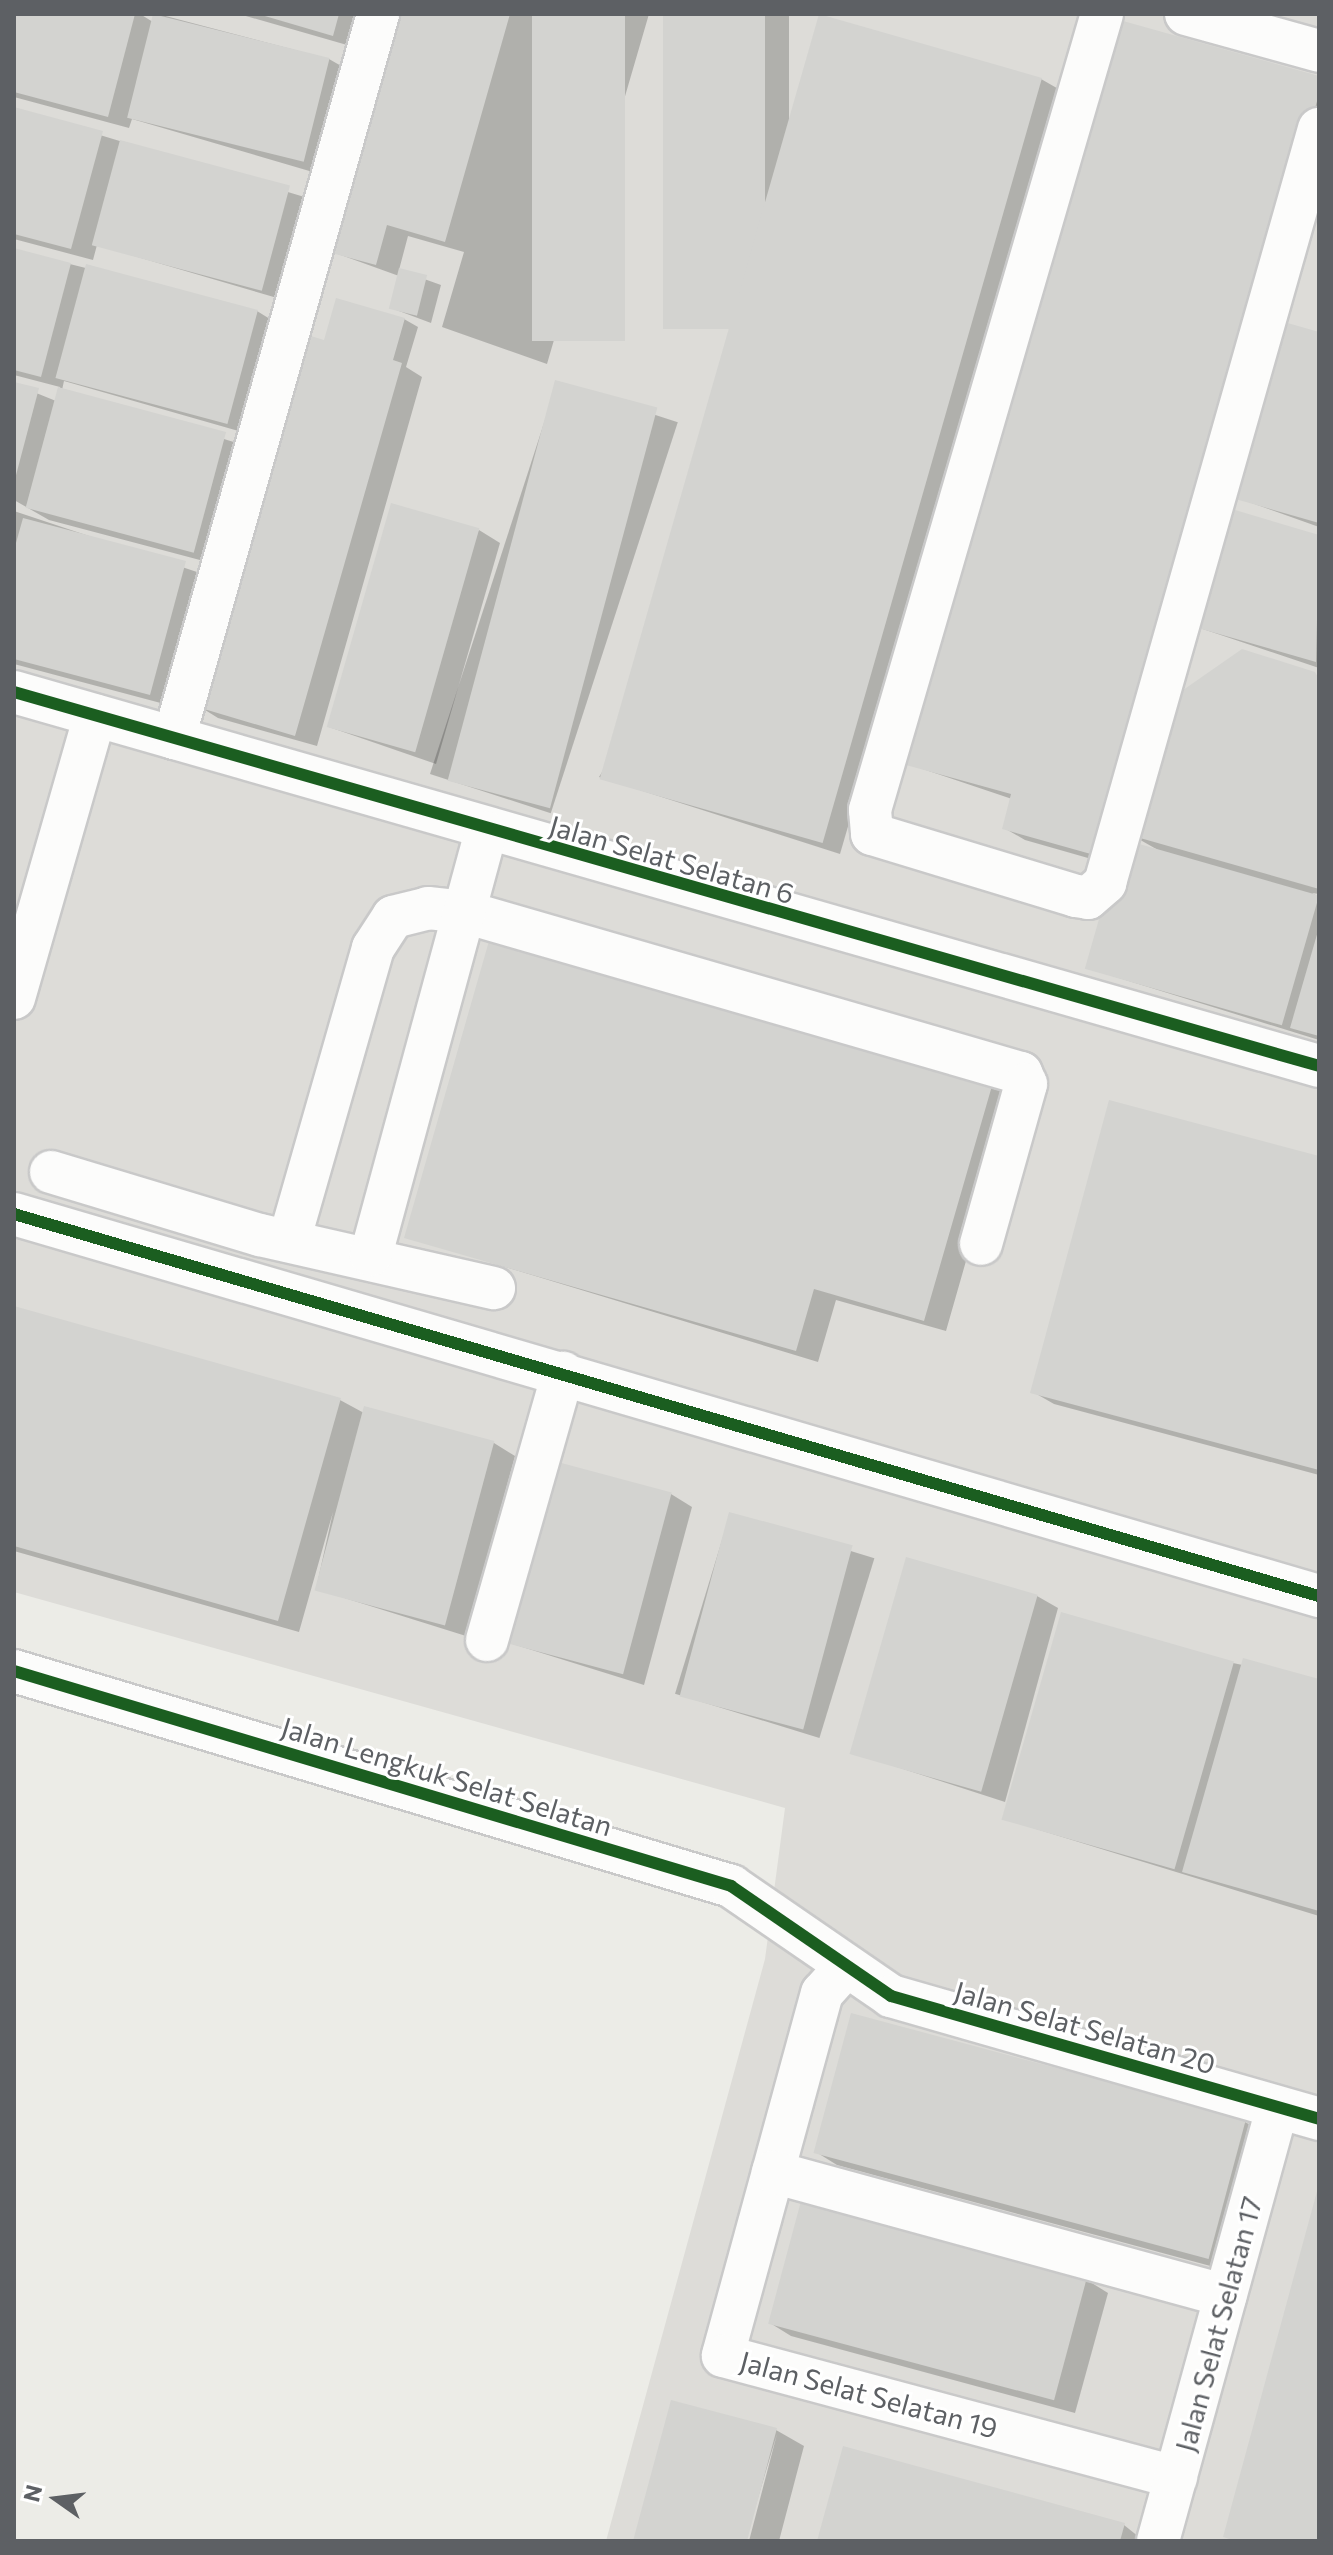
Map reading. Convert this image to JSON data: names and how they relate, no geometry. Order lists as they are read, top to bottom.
{
  "streets": {
    "street": [
      "Jalan Selat Selatan 6",
      "Jalan Lengkuk Selat Selatan",
      "Jalan Selat Selatan 20",
      "Jalan Selat Selatan 17",
      "Jalan Selat Selatan 19"
    ]
  },
  "crossings": [
    ["Jalan Lengkuk Selat Selatan", "Jalan Selat Selatan 20"],
    ["Jalan Lengkuk Selat Selatan", "Jalan Selat Selatan 19"],
    ["Jalan Selat Selatan 20", "Jalan Selat Selatan 17"],
    ["Jalan Selat Selatan 20", "Jalan Selat Selatan 19"],
    ["Jalan Selat Selatan 17", "Jalan Selat Selatan 19"]
  ],
  "north": "left"
}
